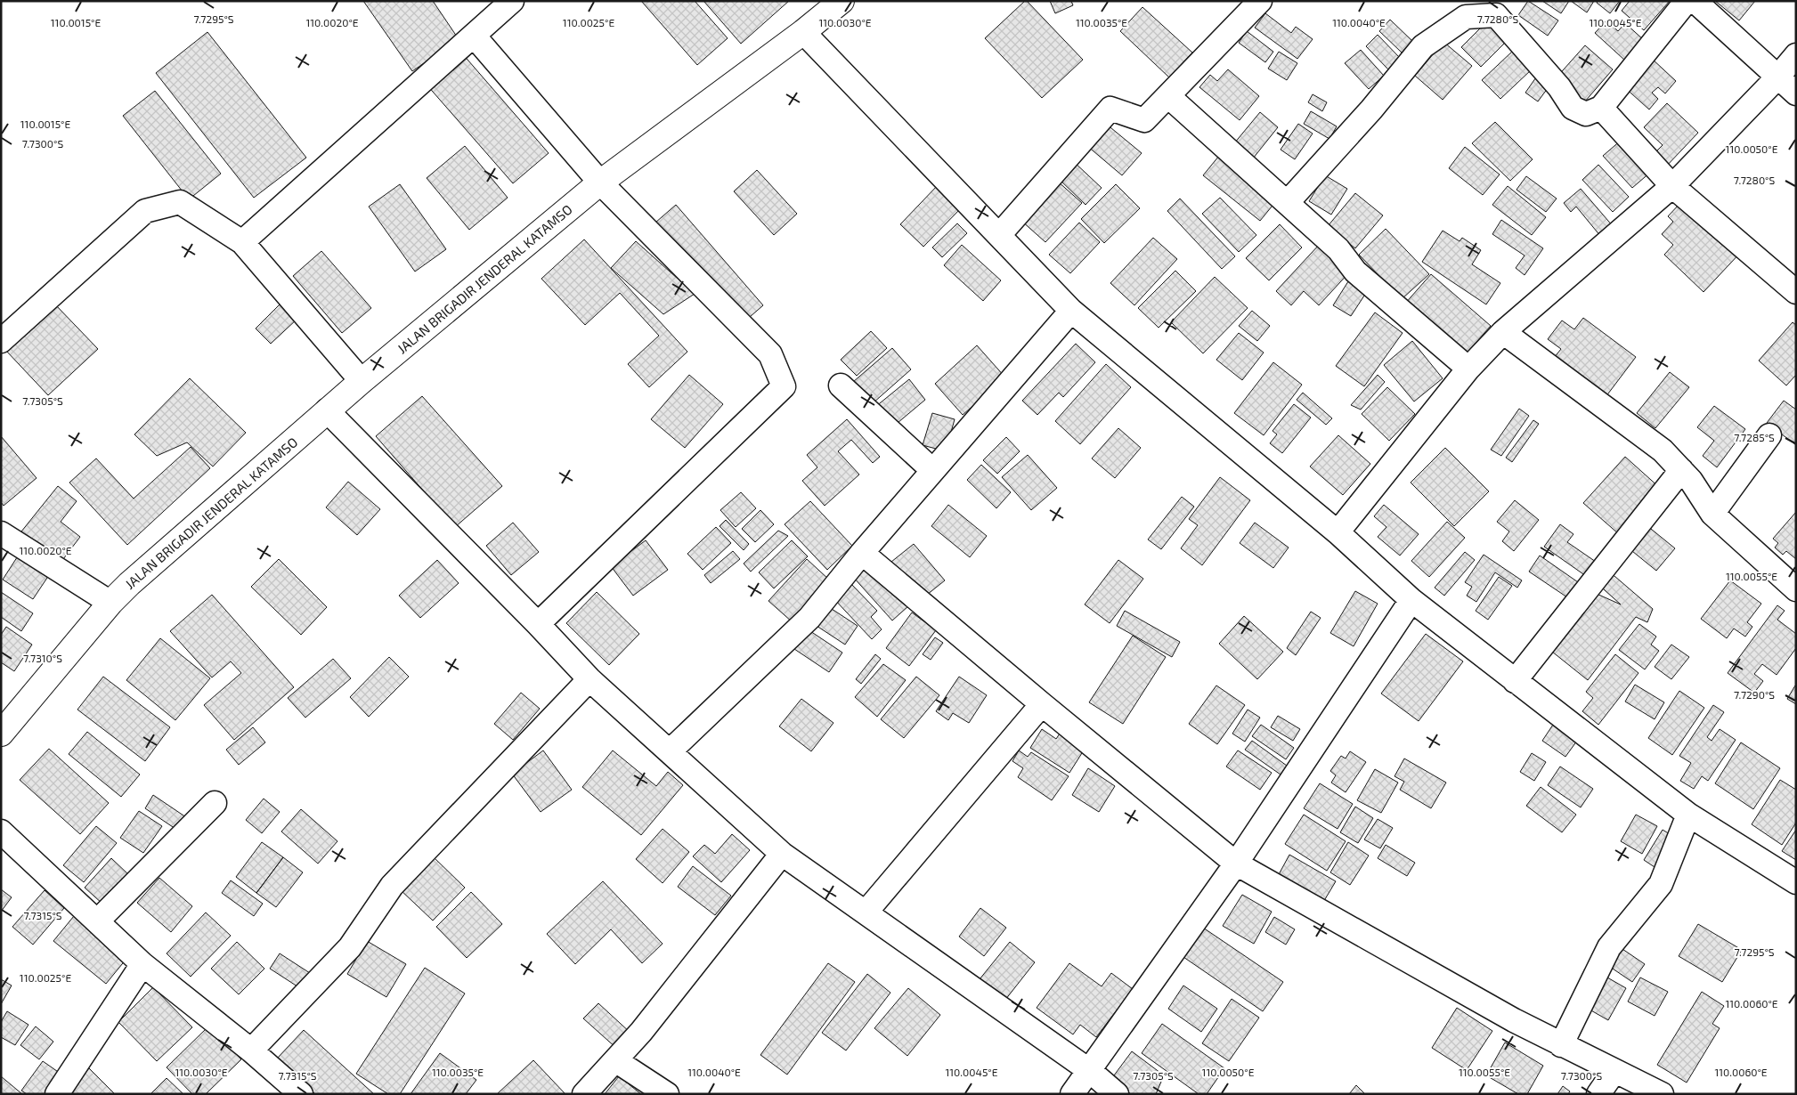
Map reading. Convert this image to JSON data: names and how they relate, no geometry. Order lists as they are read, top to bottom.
{
  "streets": {
    "main road": ["JALAN BRIGADIR JENDERAL KATAMSO"]
  },
  "coordinates": [
    "7.7295°S",
    "7.7280°S",
    "110.0015°E",
    "110.0020°E",
    "110.0025°E",
    "110.0030°E",
    "110.0035°E",
    "110.0040°E",
    "110.0045°E",
    "7.7300°S",
    "110.0050°E",
    "7.7305°S",
    "7.7285°S",
    "110.0055°E",
    "7.7310°S",
    "7.7290°S",
    "7.7315°S",
    "110.0060°E"
  ]
}
